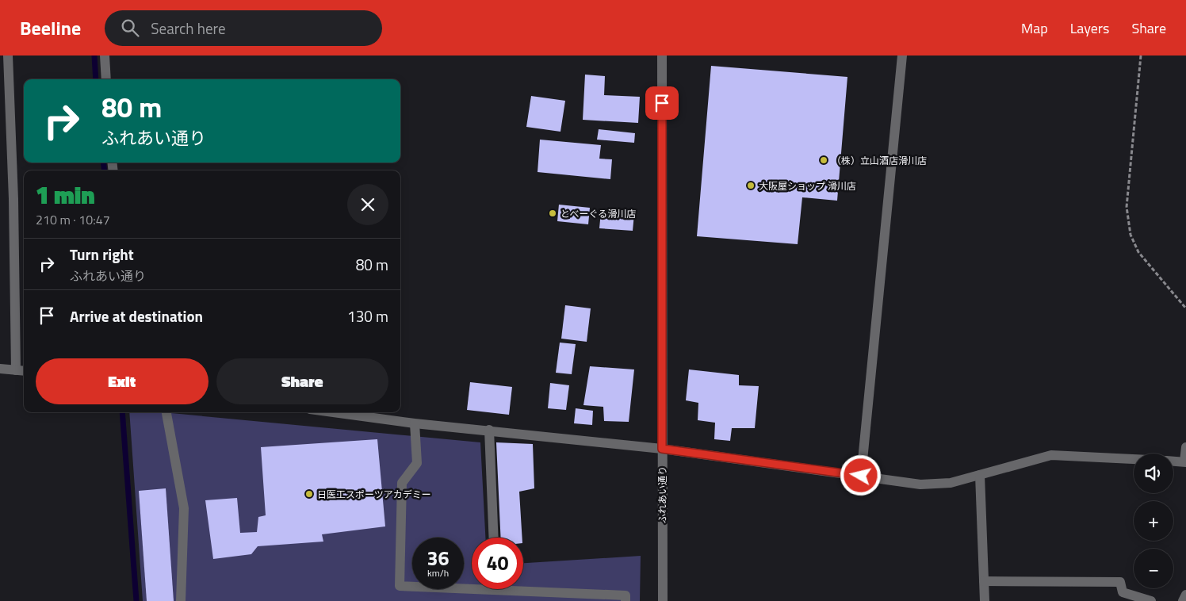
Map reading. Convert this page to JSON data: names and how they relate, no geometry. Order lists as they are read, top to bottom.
{
  "streets": {
    "street": ["ふれあい通り"]
  },
  "places": [
    "（株）立山酒店滑川店",
    "大阪屋ショップ 滑川店",
    "とべーぐる滑川店",
    "日医工スポーツアカデミー"
  ],
  "page": {
    "header": "Beeline",
    "search": "Search here",
    "nav": ["Map", "Layers", "Share"],
    "turn": ["80 m", "ふれあい通り"],
    "heading": ["1 min", "210 m · 10:47"],
    "list": [
      {
        "name": "Turn right",
        "note": "ふれあい通り",
        "value": "80 m"
      },
      {
        "name": "Arrive at destination",
        "value": "130 m"
      }
    ],
    "buttons": ["Exit", "Share"],
    "map_buttons": ["+", "−"],
    "speed": "36 km/h",
    "limit": "40"
  }
}
